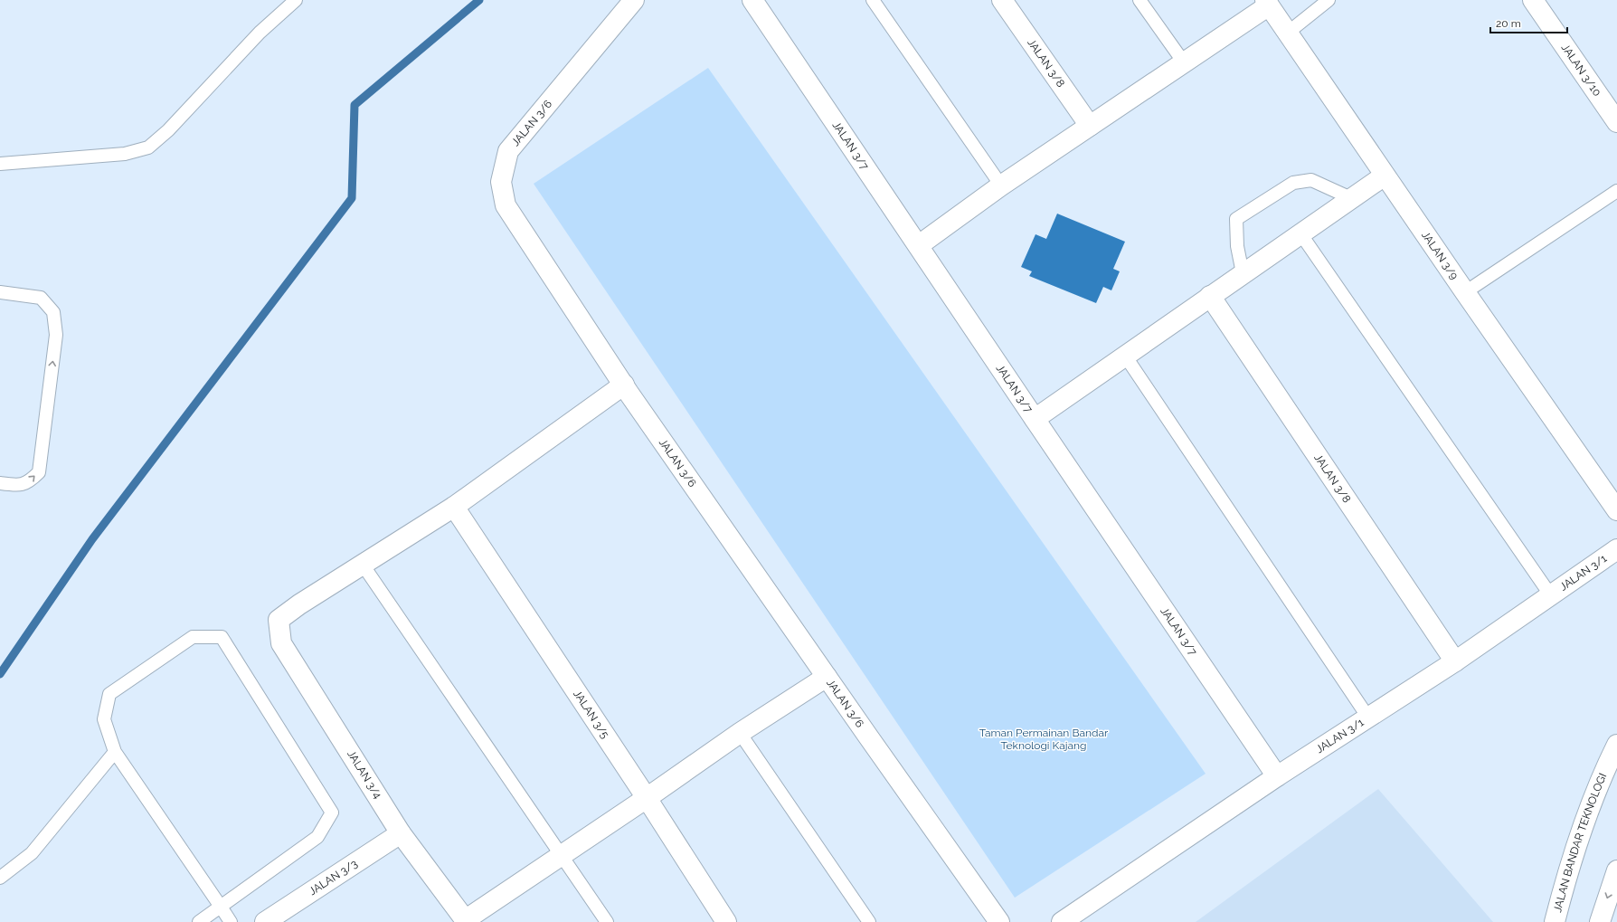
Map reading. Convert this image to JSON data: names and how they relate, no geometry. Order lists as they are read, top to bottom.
{
  "streets": {
    "street": [
      "JALAN 3/8",
      "JALAN 3/10",
      "JALAN 3/6",
      "JALAN 3/7",
      "JALAN 3/9",
      "JALAN 3/1",
      "JALAN 3/5",
      "JALAN 3/4",
      "JALAN BANDAR TEKNOLOGI",
      "JALAN 3/3"
    ]
  },
  "crossings": [
    ["JALAN 3/8", "JALAN 3/1"],
    ["JALAN 3/7", "JALAN 3/1"],
    ["JALAN 3/4", "JALAN 3/3"]
  ],
  "parks": ["Taman Permainan Bandar Teknologi Kajang"],
  "scale_bar": "20 m"
}
